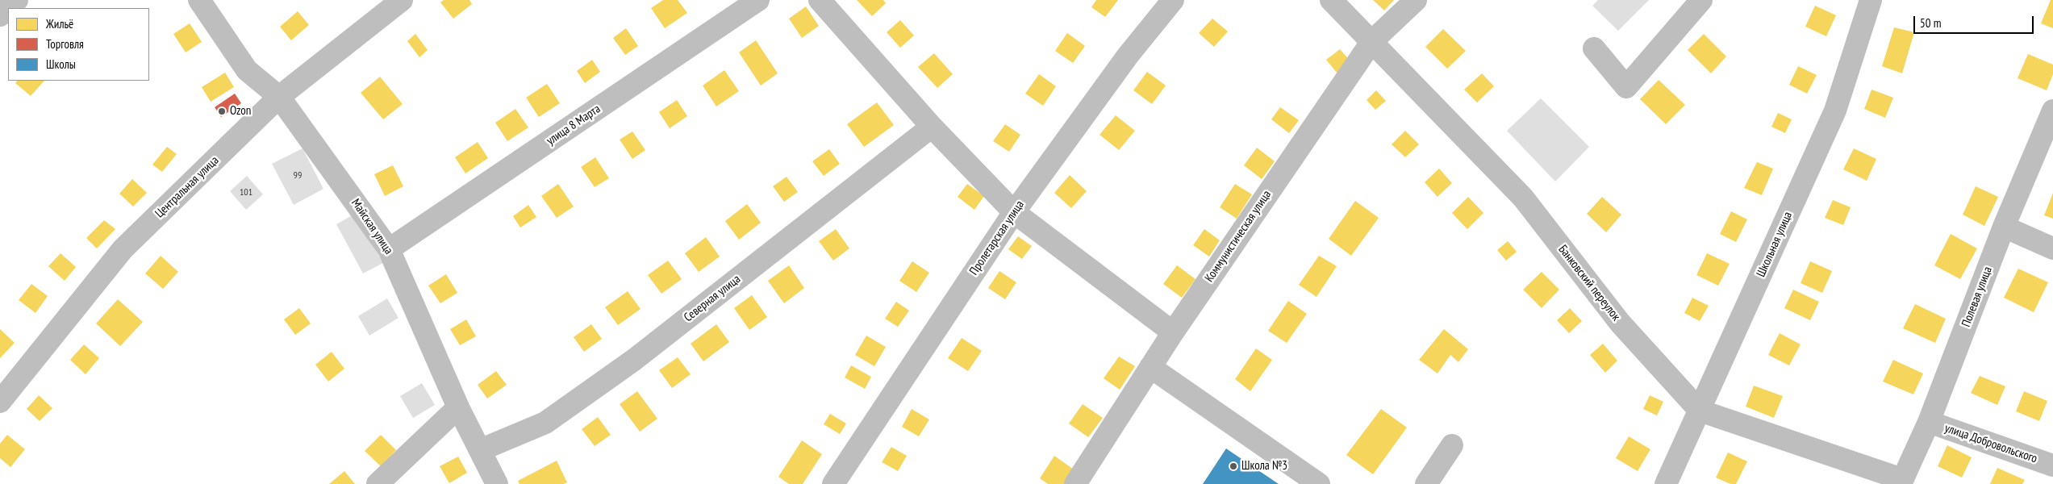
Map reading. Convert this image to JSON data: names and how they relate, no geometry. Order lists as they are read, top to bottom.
{
  "streets": {
    "street": [
      "улица 8 Марта",
      "Центральная улица",
      "Майская улица",
      "Коммунистическая улица",
      "Пролетарская улица",
      "Школьная улица",
      "Банковский переулок",
      "Полевая улица",
      "Северная улица",
      "улица Добровольского"
    ]
  },
  "crossings": [
    ["улица 8 Марта", "Майская улица"],
    ["Центральная улица", "Майская улица"],
    ["Майская улица", "Северная улица"],
    ["Коммунистическая улица", "Банковский переулок"],
    ["Школьная улица", "Банковский переулок"],
    ["Банковский переулок", "Полевая улица"],
    ["Полевая улица", "улица Добровольского"]
  ],
  "places": ["Ozon", "Школа №3"],
  "house_numbers": ["99", "101"],
  "legend": ["Жильё", "Торговля", "Школы"],
  "scale_bar": "50 m"
}
